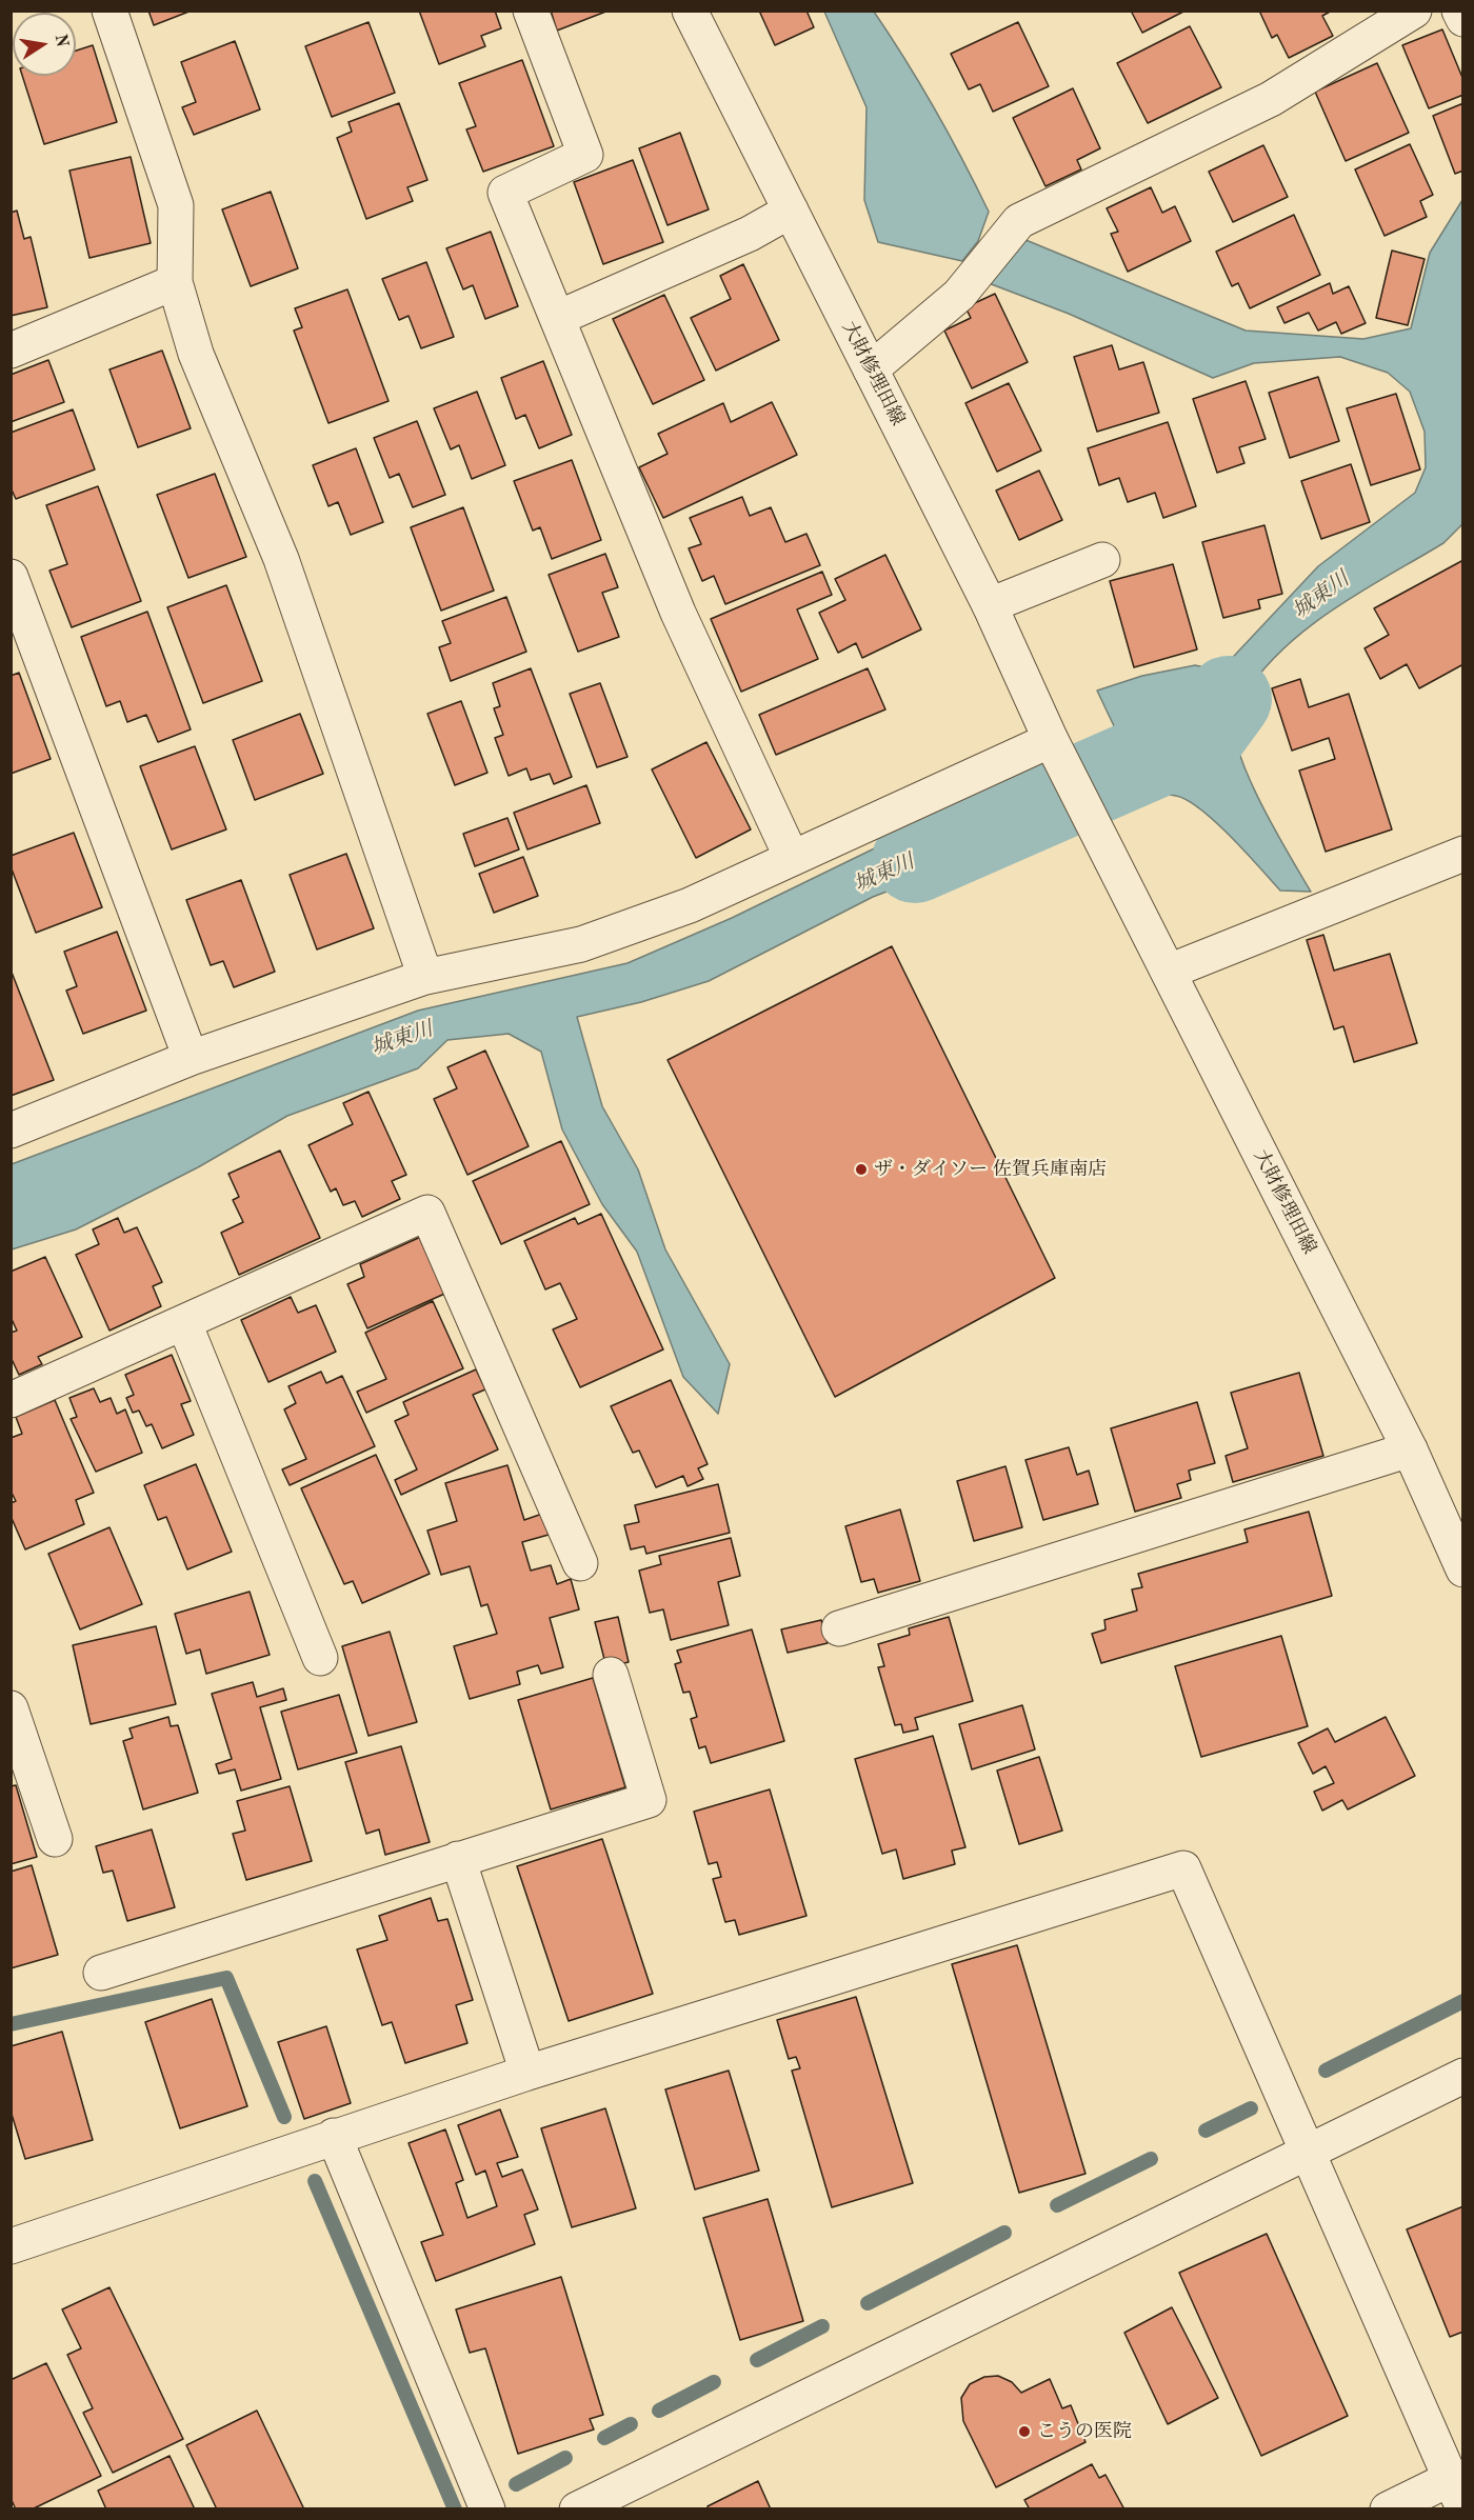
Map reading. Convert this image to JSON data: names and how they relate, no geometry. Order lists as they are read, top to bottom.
{
  "streets": {
    "street": ["大財修理田線"]
  },
  "water": ["城東川"],
  "places": ["ザ・ダイソー 佐賀兵庫南店", "こうの医院"],
  "north": "right"
}
